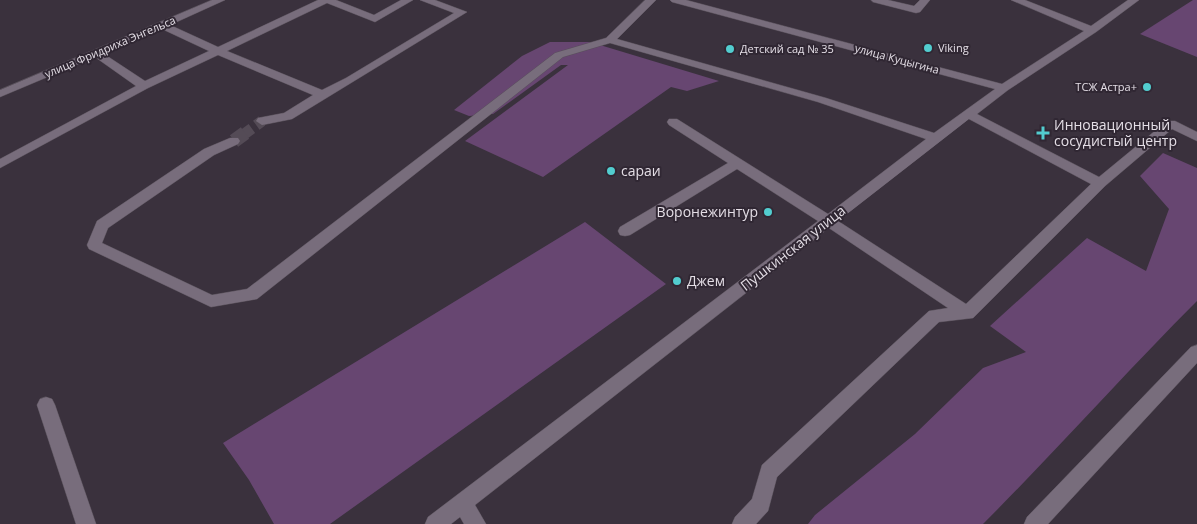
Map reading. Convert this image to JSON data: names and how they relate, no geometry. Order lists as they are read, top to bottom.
{
  "streets": {
    "street": ["улица Фридриха Энгельса", "улица Куцыгина", "Пушкинская улица"]
  },
  "crossings": [
    ["улица Куцыгина", "Пушкинская улица"]
  ],
  "places": {
    "other": [
      "Viking",
      "Детский сад № 35",
      "ТСЖ Астра+",
      "сараи",
      "Воронежинтур",
      "Джем"
    ],
    "health": ["Инновационный сосудистый центр"]
  }
}
